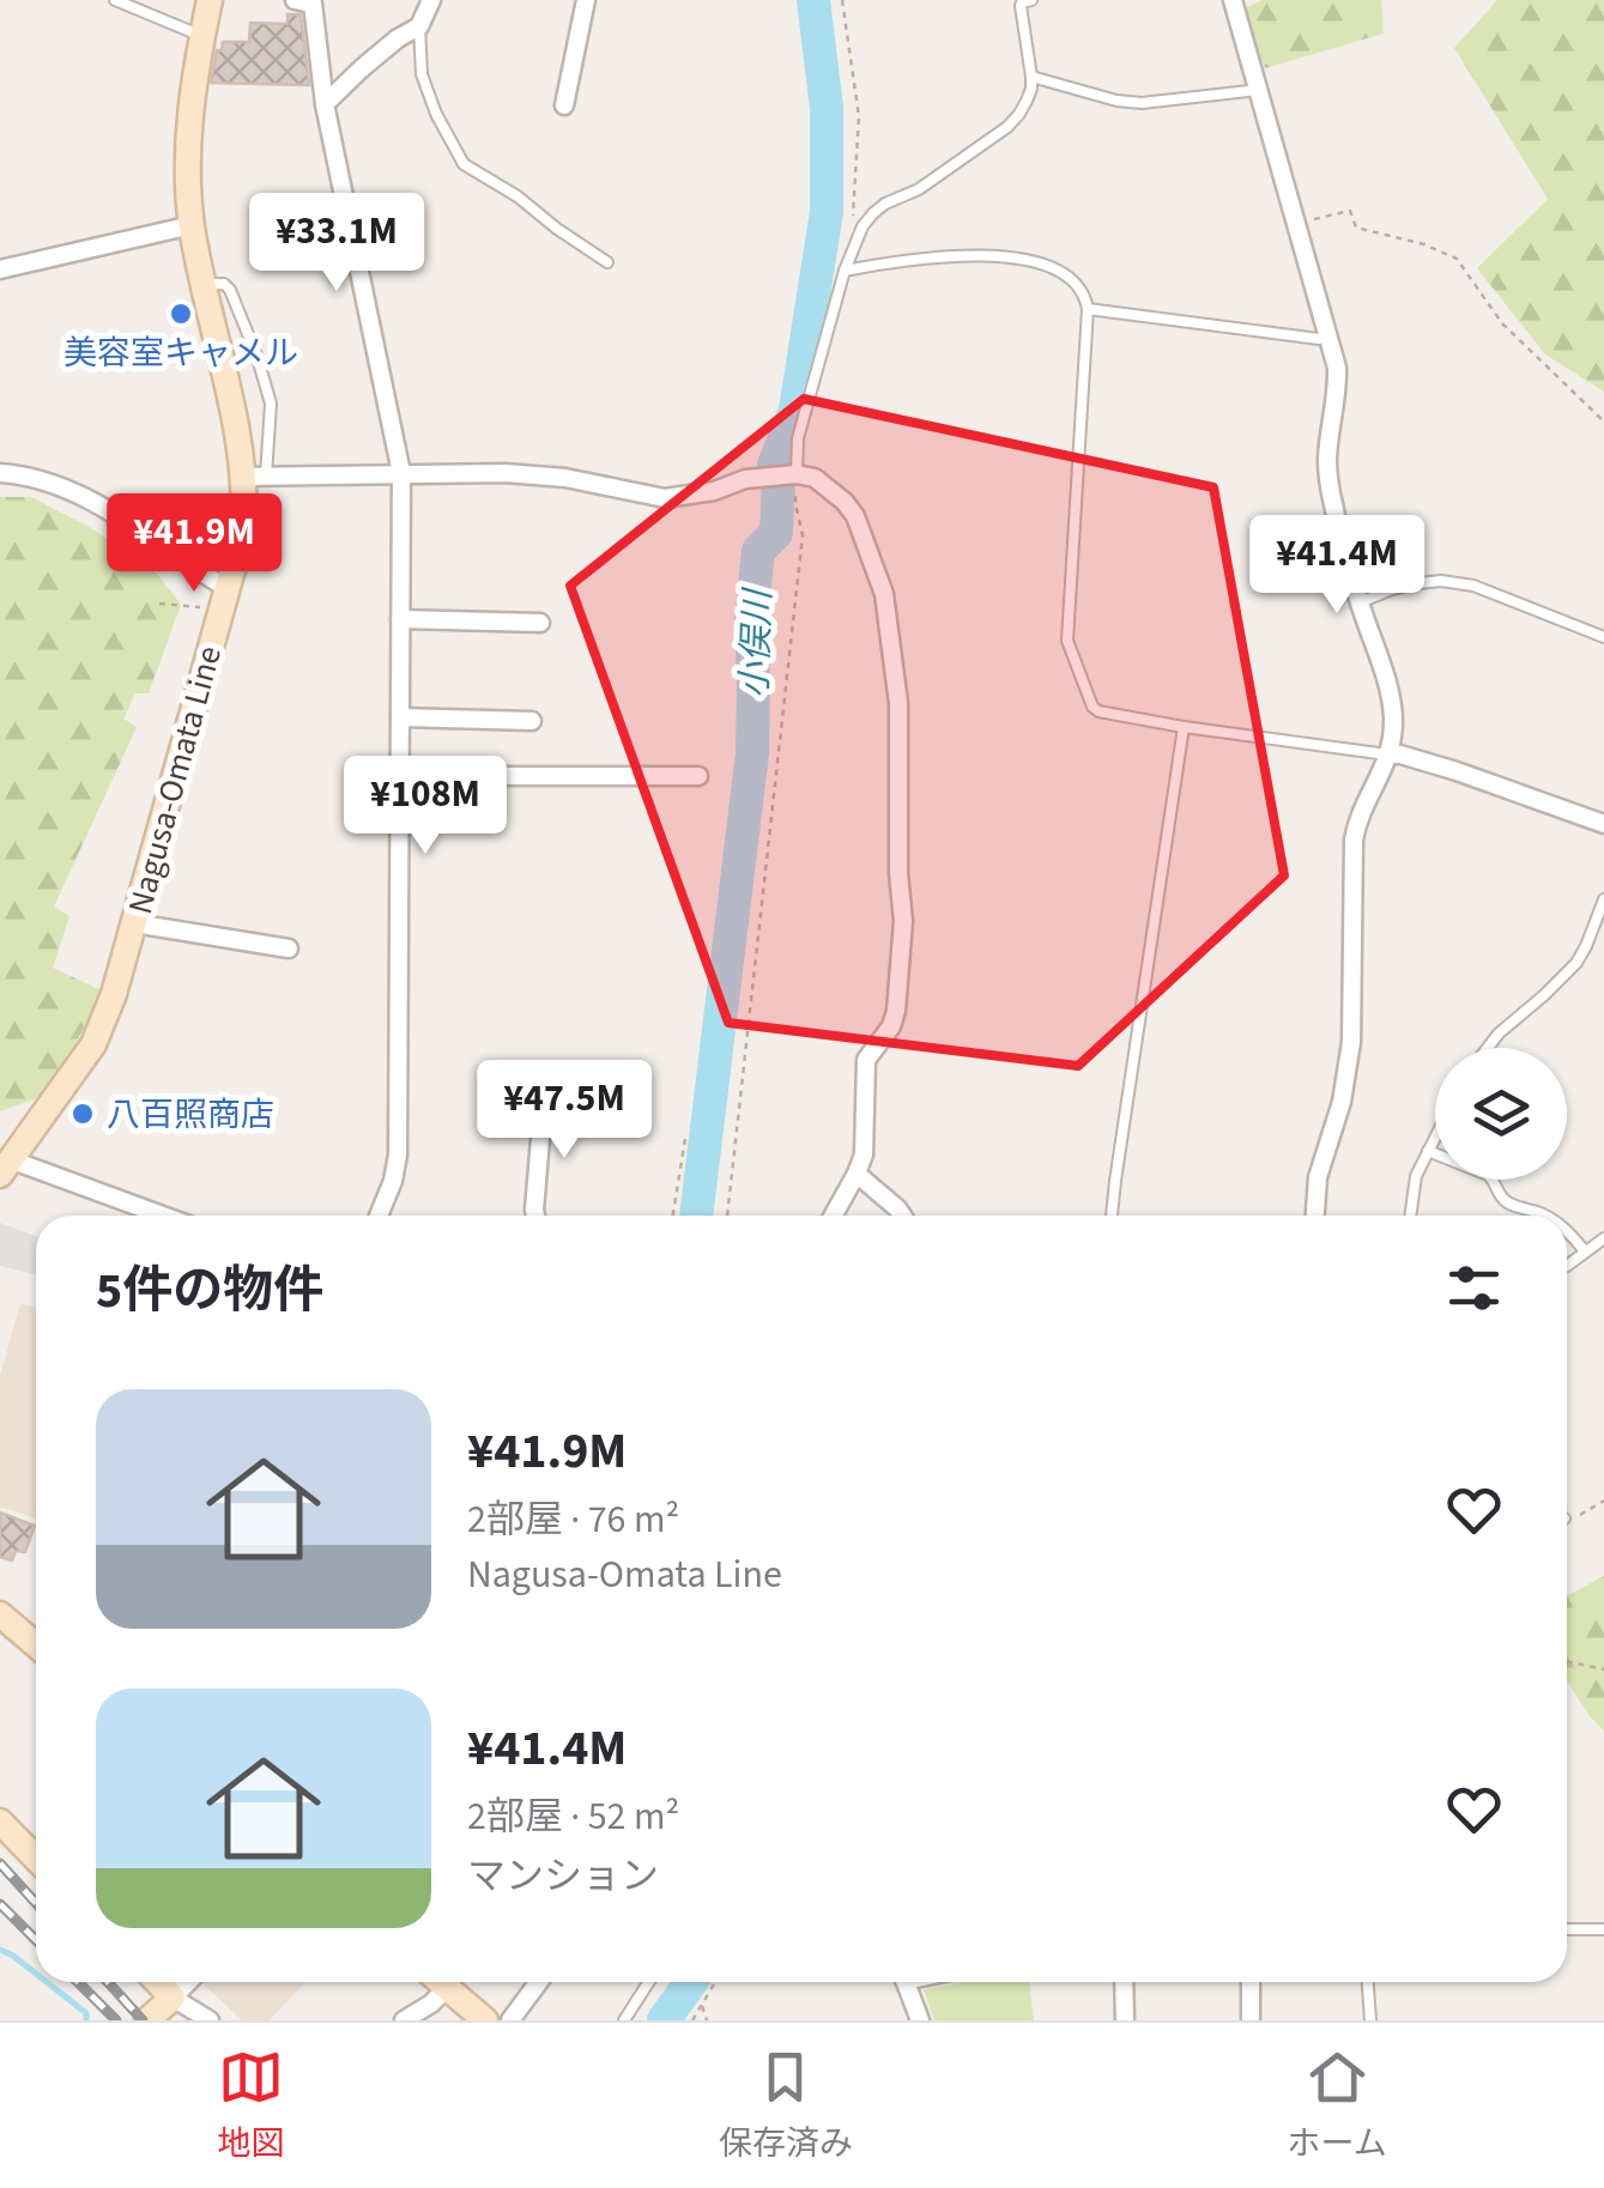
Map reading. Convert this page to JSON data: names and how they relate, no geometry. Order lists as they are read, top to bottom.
{
  "streets": {
    "main road": ["Nagusa-Omata Line"]
  },
  "water": ["小俣川"],
  "places": ["美容室キャメル", "八百照商店"],
  "page": {
    "price": [
      "¥33.1M",
      "¥41.9M",
      "¥41.4M",
      "¥108M",
      "¥47.5M"
    ],
    "heading": "5件の物件",
    "list": [
      {
        "name": "¥41.9M",
        "note": "2部屋 · 76 m² · Nagusa-Omata Line"
      },
      {
        "name": "¥41.4M",
        "note": "2部屋 · 52 m² · マンション"
      }
    ],
    "tabs": ["地図", "保存済み", "ホーム"]
  }
}
